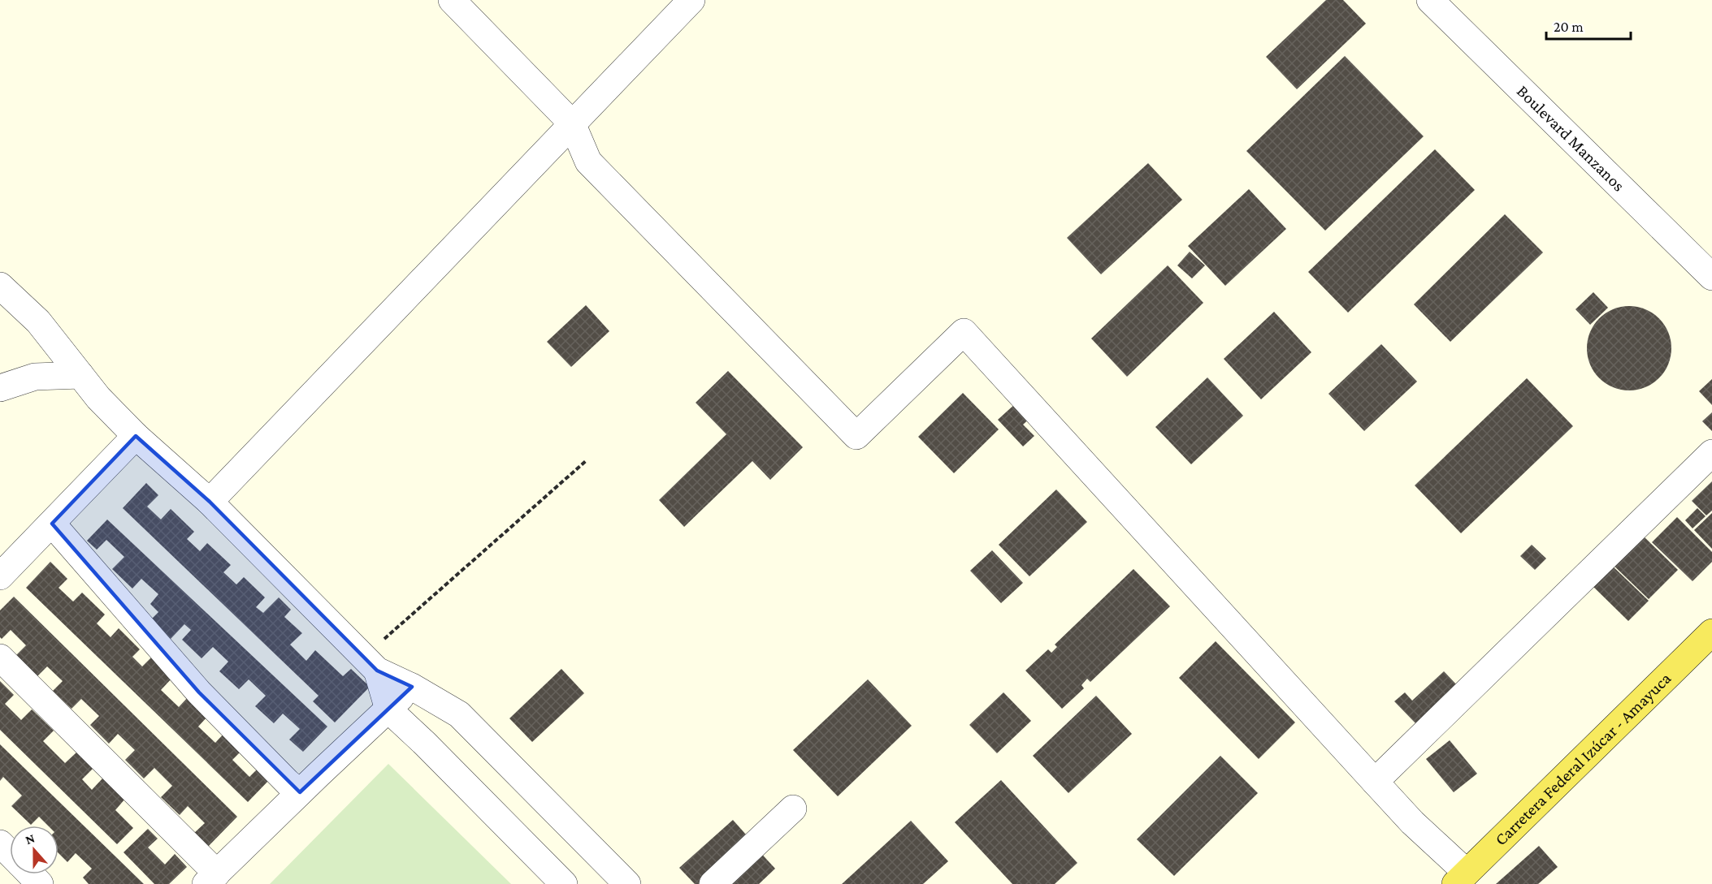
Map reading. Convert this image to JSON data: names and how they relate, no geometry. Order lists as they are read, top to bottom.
{
  "streets": {
    "main road": ["Carretera Federal Izúcar - Amayuca"],
    "street": ["Boulevard Manzanos"]
  },
  "scale_bar": "20 m",
  "north": "top"
}
